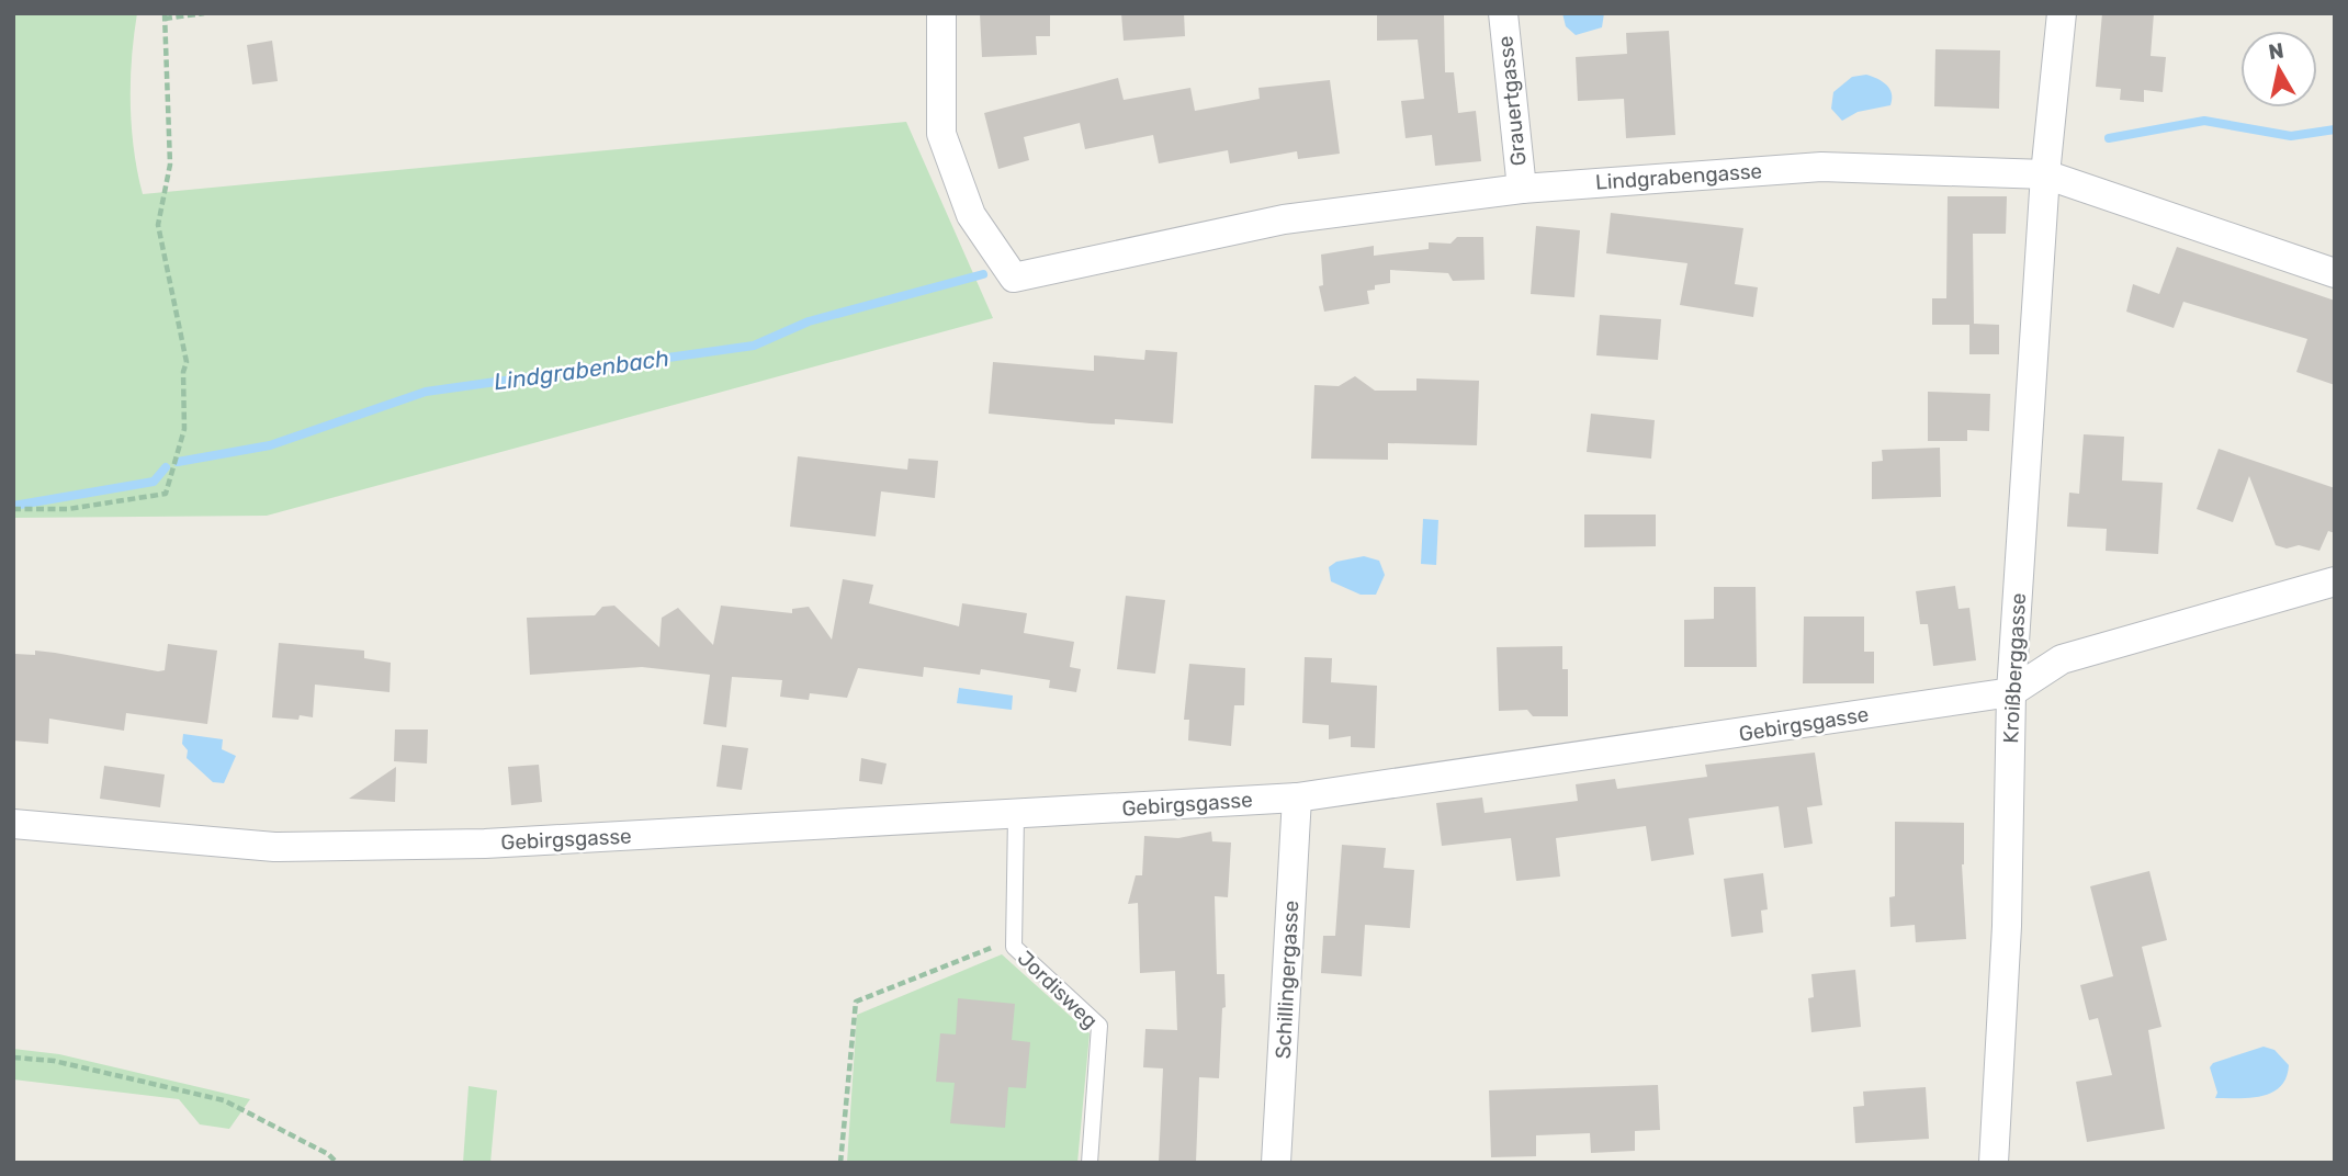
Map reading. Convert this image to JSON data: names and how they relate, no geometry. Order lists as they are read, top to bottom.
{
  "streets": {
    "street": [
      "Grauertgasse",
      "Lindgrabengasse",
      "Kroißberggasse",
      "Gebirgsgasse",
      "Schillingergasse"
    ],
    "lane": ["Jordisweg"]
  },
  "crossings": [
    ["Grauertgasse", "Lindgrabengasse"],
    ["Lindgrabengasse", "Kroißberggasse"],
    ["Kroißberggasse", "Gebirgsgasse"],
    ["Gebirgsgasse", "Schillingergasse"],
    ["Gebirgsgasse", "Jordisweg"]
  ],
  "water": ["Lindgrabenbach"],
  "north": "top"
}
